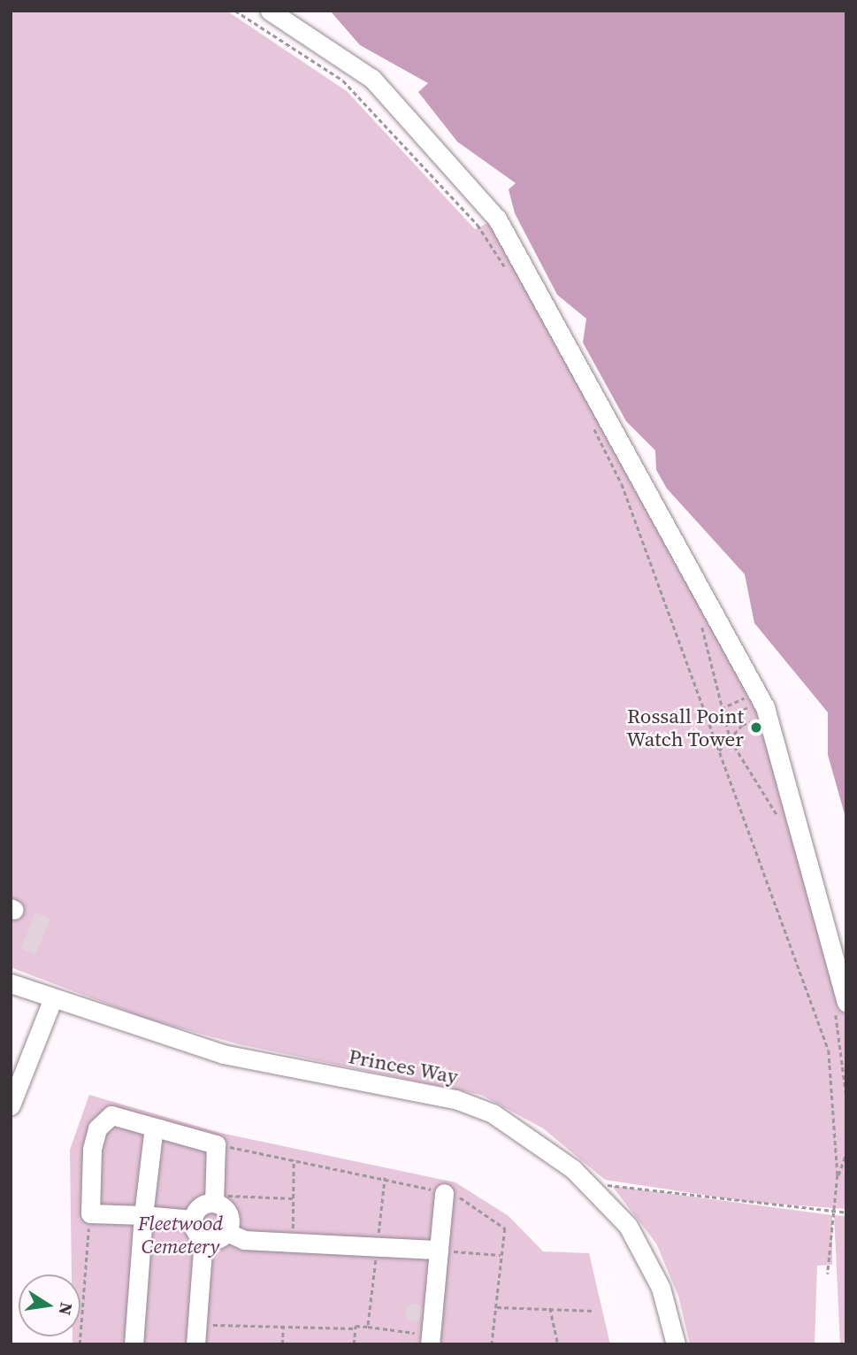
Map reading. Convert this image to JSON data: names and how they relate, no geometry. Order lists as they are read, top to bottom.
{
  "streets": {
    "street": ["Princes Way"]
  },
  "parks": ["Fleetwood Cemetery"],
  "places": ["Rossall Point Watch Tower"],
  "north": "right"
}
